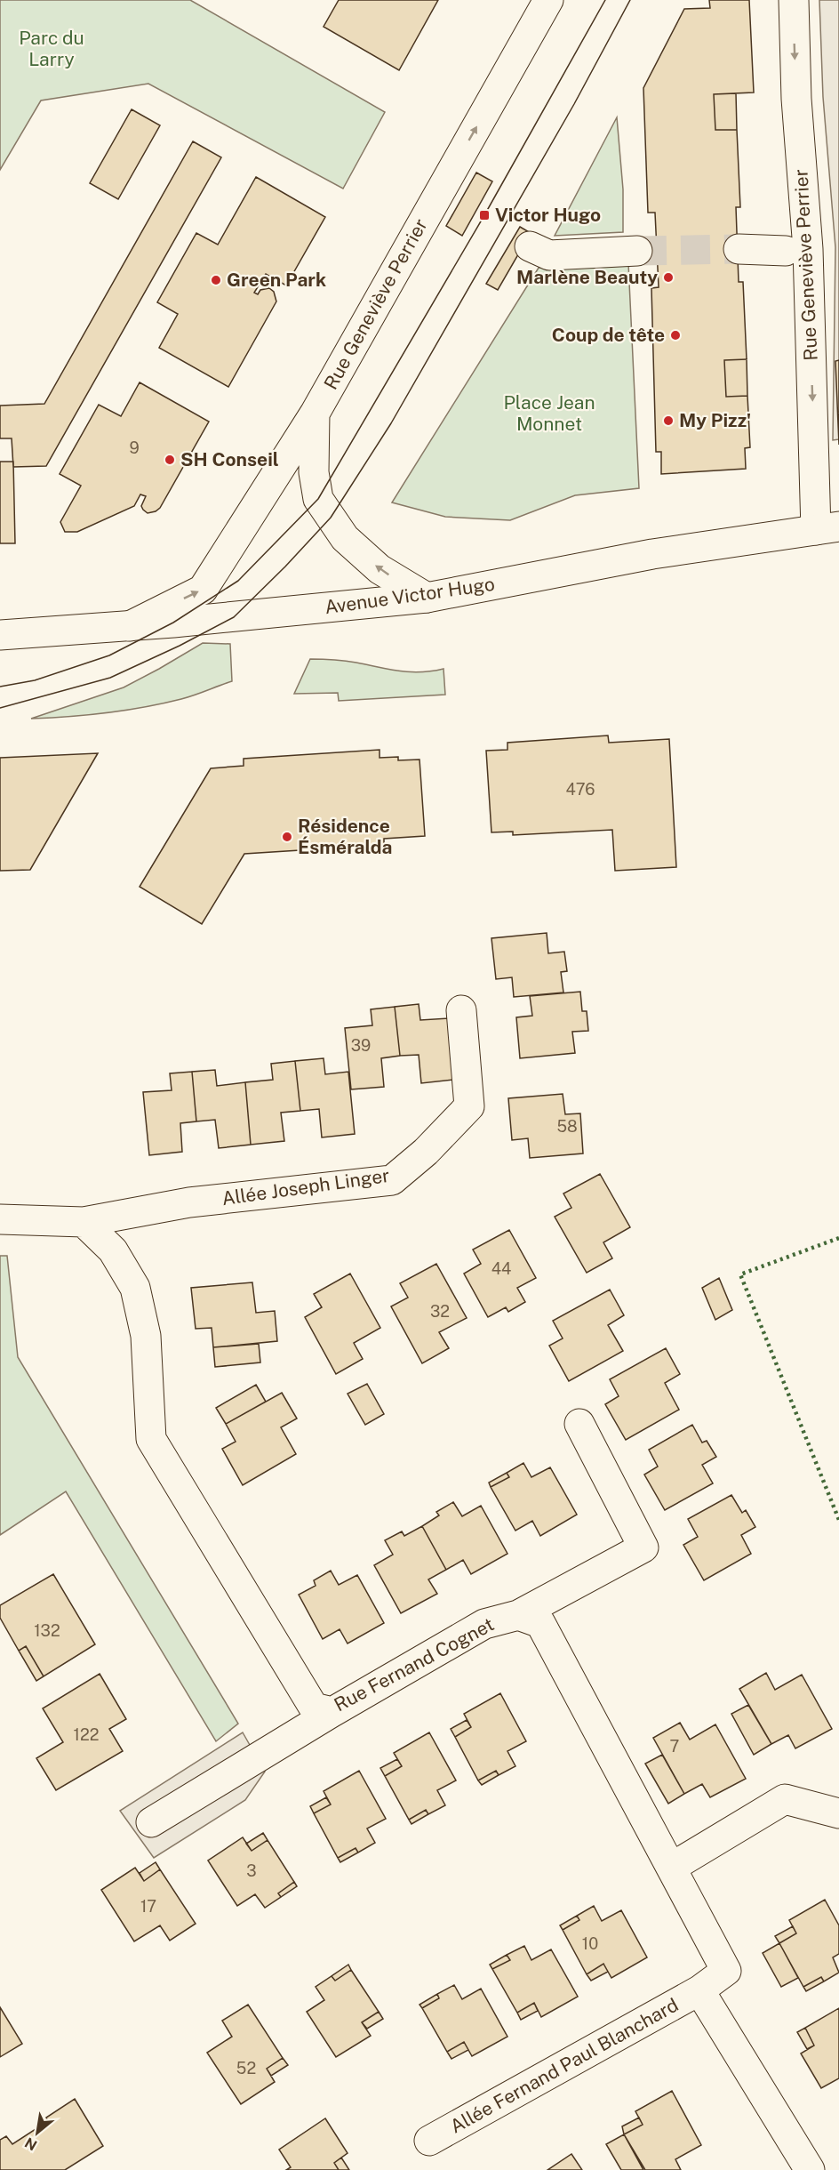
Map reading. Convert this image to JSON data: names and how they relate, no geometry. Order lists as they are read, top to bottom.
{
  "streets": {
    "street": [
      "Rue Geneviève Perrier",
      "Avenue Victor Hugo",
      "Allée Joseph Linger",
      "Rue Fernand Cognet",
      "Allée Fernand Paul Blanchard"
    ]
  },
  "crossings": [
    ["Rue Geneviève Perrier", "Avenue Victor Hugo"],
    ["Allée Joseph Linger", "Rue Fernand Cognet"],
    ["Rue Fernand Cognet", "Allée Fernand Paul Blanchard"]
  ],
  "parks": ["Parc du Larry", "Place Jean Monnet"],
  "places": {
    "transit": ["Victor Hugo"],
    "other": [
      "Marlène Beauty",
      "Green Park",
      "Coup de tête",
      "My Pizz'",
      "SH Conseil",
      "Résidence Ésméralda"
    ]
  },
  "house_numbers": [
    "9",
    "476",
    "39",
    "58",
    "44",
    "32",
    "132",
    "122",
    "7",
    "3",
    "17",
    "10",
    "52"
  ],
  "north": "bottom left"
}
